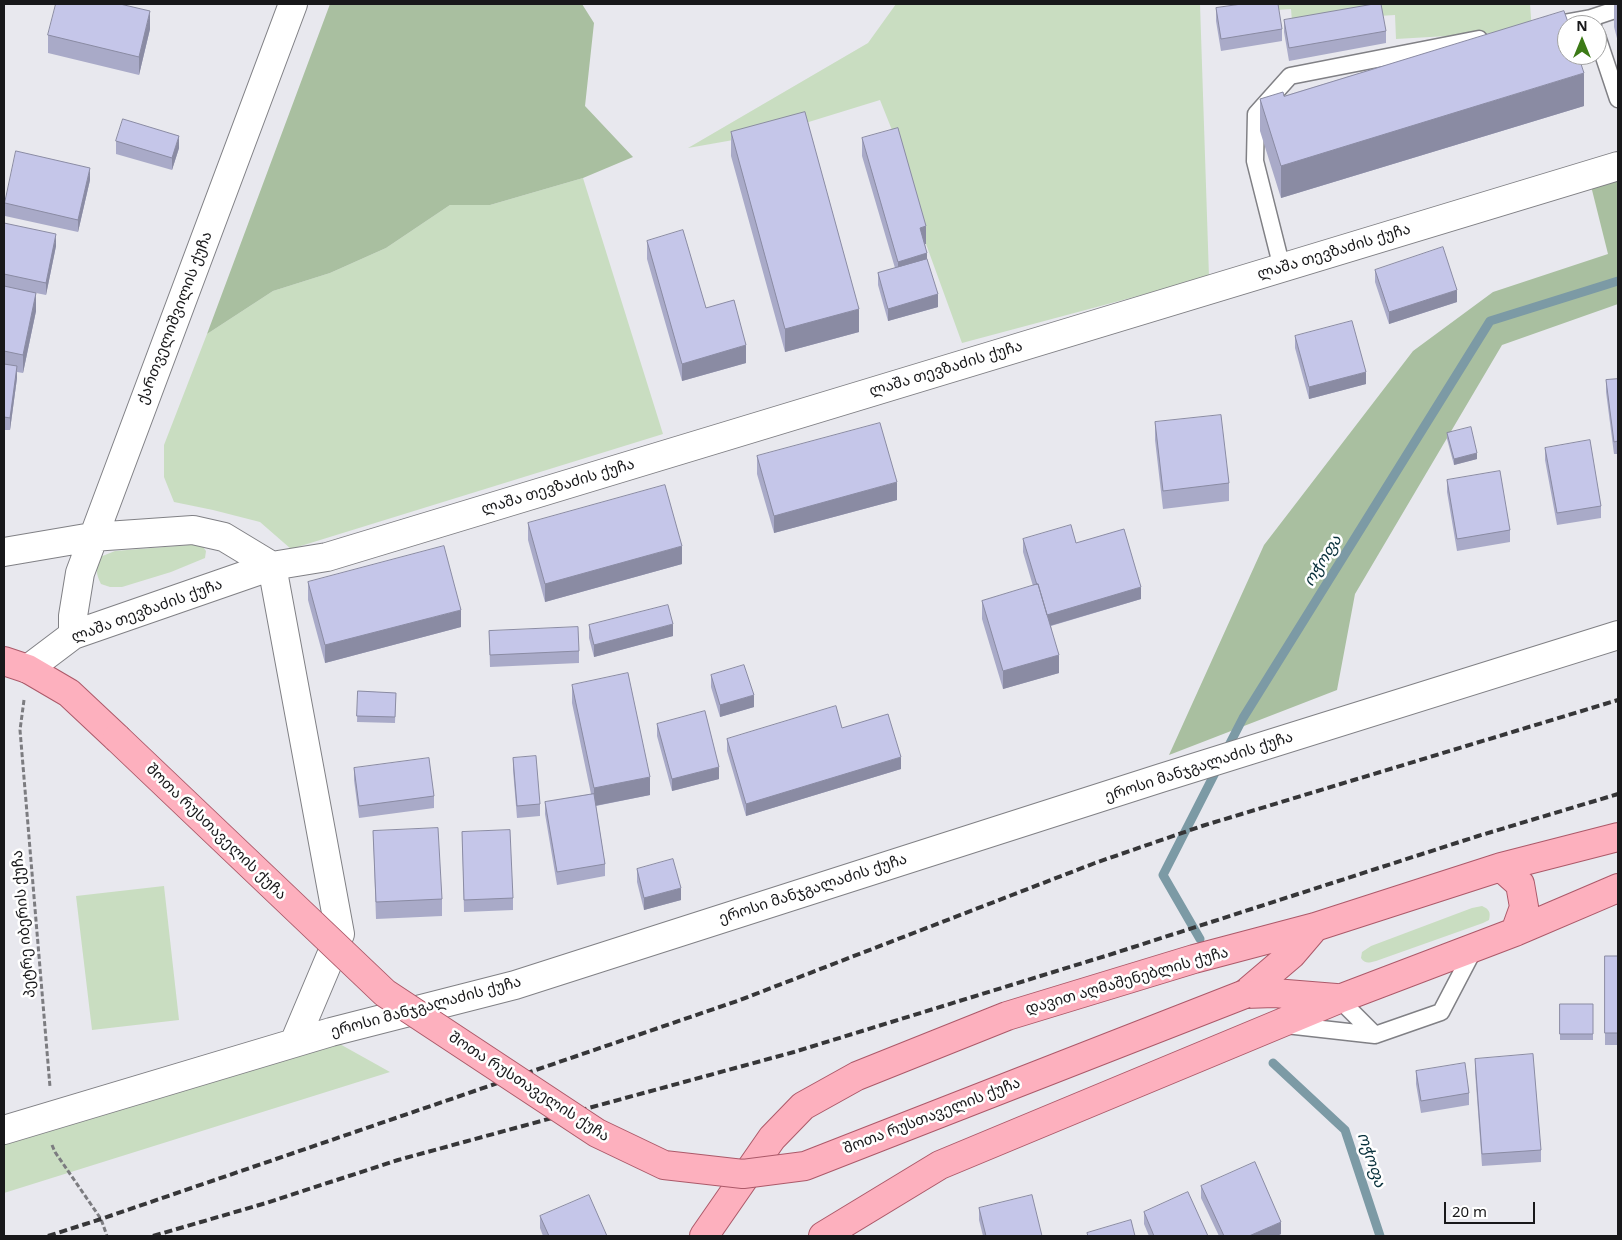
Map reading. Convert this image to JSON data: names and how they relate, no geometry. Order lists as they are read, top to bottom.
{
  "streets": {
    "main road": ["შოთა რუსთაველის ქუჩა", "დავით აღმაშენებლის ქუჩა"],
    "street": ["ლაშა თევზაძის ქუჩა", "ქართველიშვილის ქუჩა", "ეროსი მანჯგალაძის ქუჩა"],
    "path": ["პეტრე იბერის ქუჩა"]
  },
  "crossings": [
    ["ლაშა თევზაძის ქუჩა", "ქართველიშვილის ქუჩა"],
    ["ლაშა თევზაძის ქუჩა", "შოთა რუსთაველის ქუჩა"],
    ["ეროსი მანჯგალაძის ქუჩა", "პეტრე იბერის ქუჩა"],
    ["შოთა რუსთაველის ქუჩა", "დავით აღმაშენებლის ქუჩა"]
  ],
  "water": ["ოჭოფა"],
  "scale_bar": "20 m",
  "north": "top"
}
